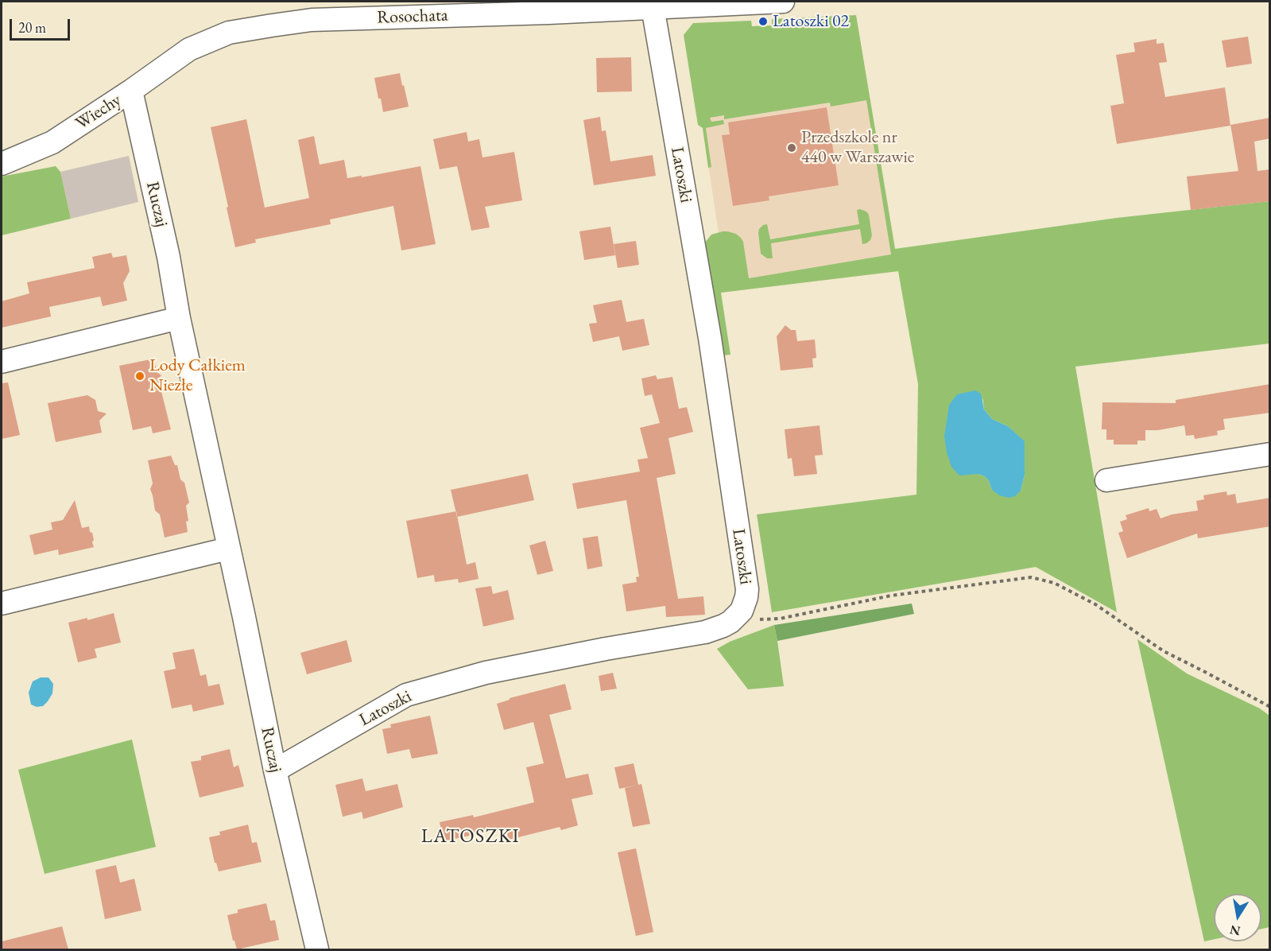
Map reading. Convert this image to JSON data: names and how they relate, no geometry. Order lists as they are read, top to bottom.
{
  "streets": {
    "street": [
      "Rosochata",
      "Wiechy",
      "Latoszki",
      "Ruczaj"
    ]
  },
  "crossings": [
    ["Rosochata", "Wiechy"],
    ["Rosochata", "Latoszki"],
    ["Wiechy", "Ruczaj"],
    ["Latoszki", "Ruczaj"]
  ],
  "districts": ["LATOSZKI"],
  "places": ["Latoszki 02", "Przedszkole nr 440 w Warszawie", "Lody Całkiem Niezłe"],
  "scale_bar": "20 m",
  "north": "bottom"
}
